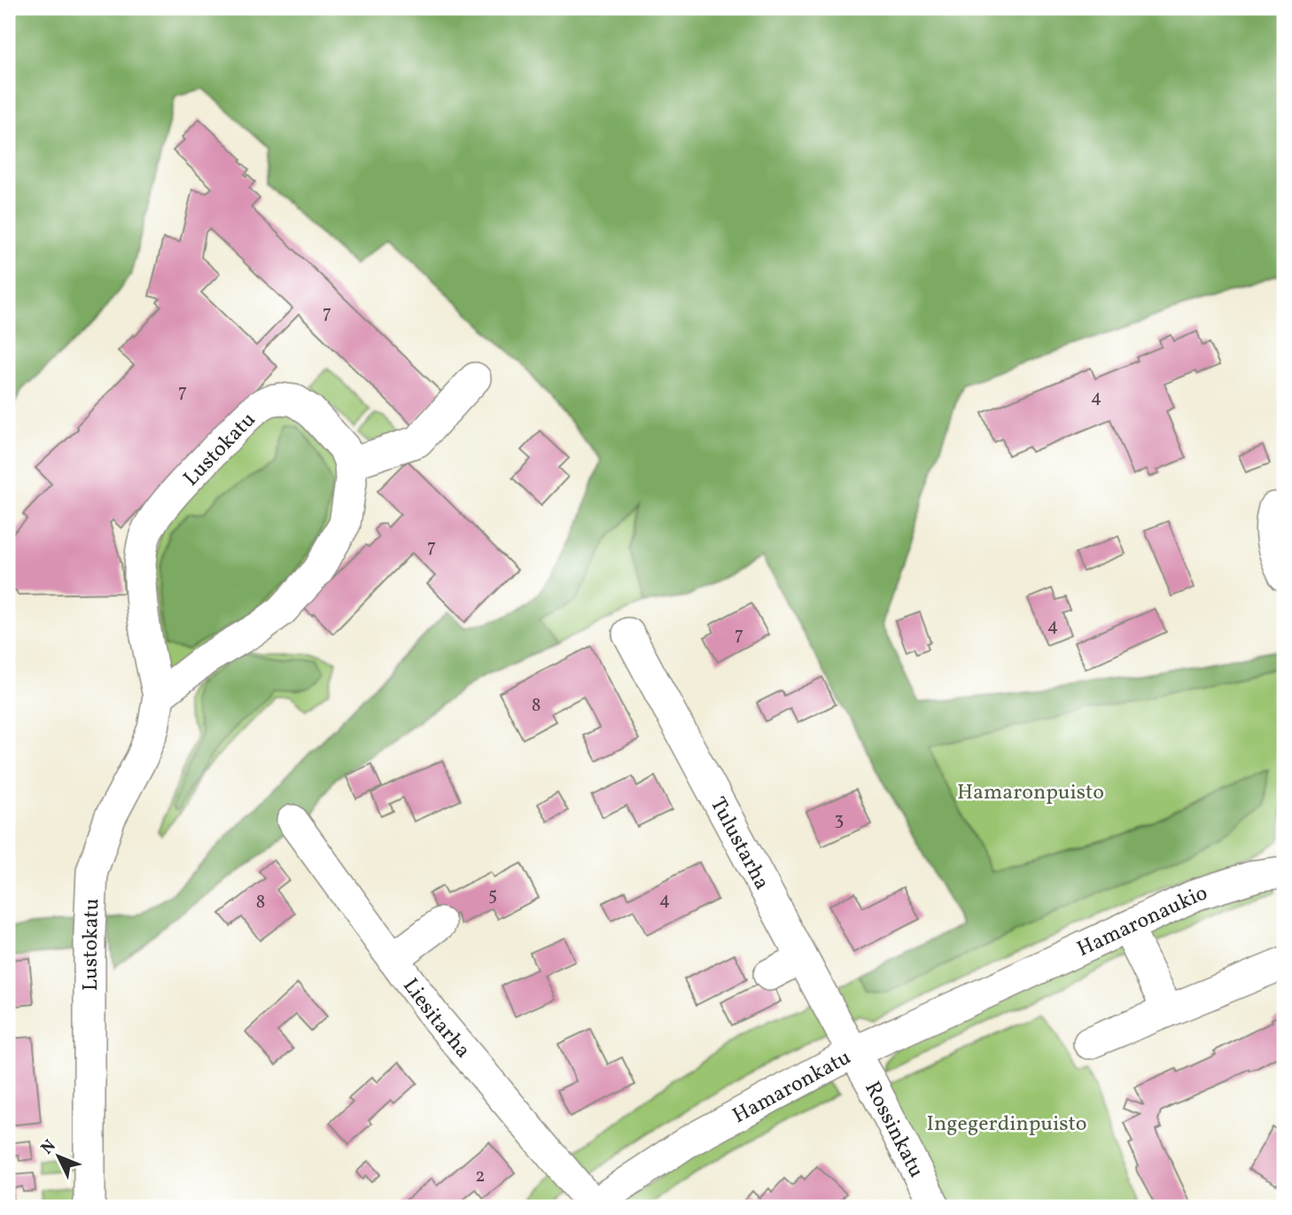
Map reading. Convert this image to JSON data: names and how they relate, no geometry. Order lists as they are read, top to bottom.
{
  "streets": {
    "street": [
      "Lustokatu",
      "Tulustarha",
      "Hamaronaukio",
      "Liesitarha",
      "Hamaronkatu",
      "Rossinkatu"
    ]
  },
  "crossings": [
    ["Tulustarha", "Hamaronkatu"],
    ["Tulustarha", "Rossinkatu"],
    ["Hamaronaukio", "Hamaronkatu"],
    ["Liesitarha", "Hamaronkatu"],
    ["Hamaronkatu", "Rossinkatu"]
  ],
  "parks": ["Hamaronpuisto", "Ingegerdinpuisto"],
  "house_numbers": [
    "7",
    "7",
    "4",
    "7",
    "4",
    "7",
    "8",
    "3",
    "5",
    "4",
    "8",
    "2"
  ],
  "north": "top left"
}
